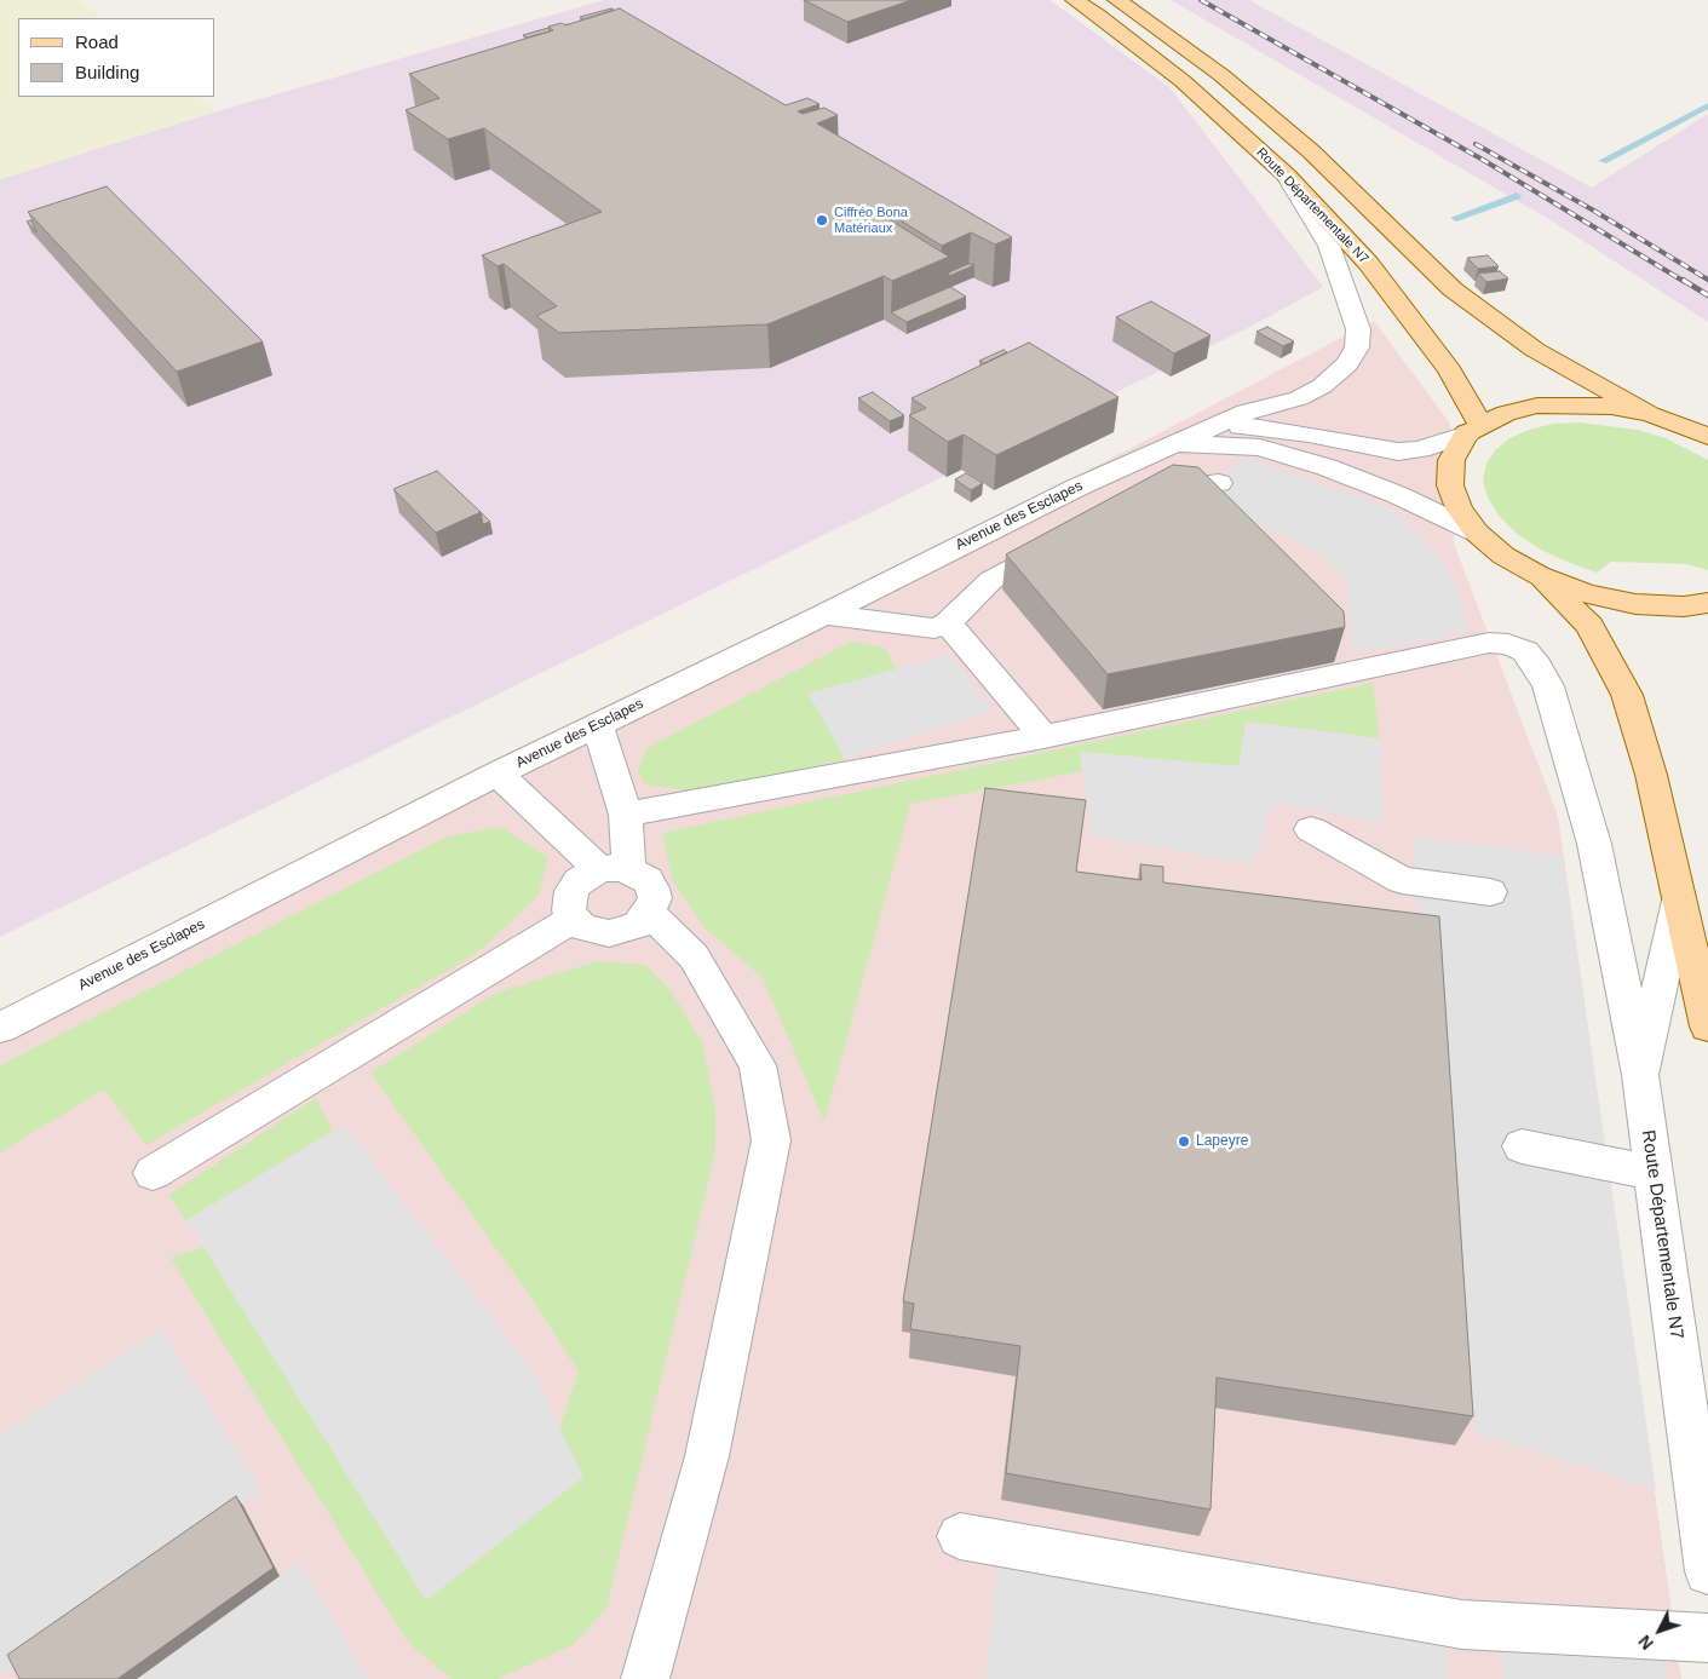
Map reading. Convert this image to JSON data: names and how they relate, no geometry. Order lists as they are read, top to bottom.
{
  "streets": {
    "main road": ["Route Départementale N7"],
    "lane": ["Avenue des Esclapes"]
  },
  "crossings": [
    ["Route Départementale N7", "Avenue des Esclapes"]
  ],
  "places": ["Ciffréo Bona Matériaux", "Lapeyre"],
  "legend": ["Road", "Building"],
  "north": "bottom left"
}
